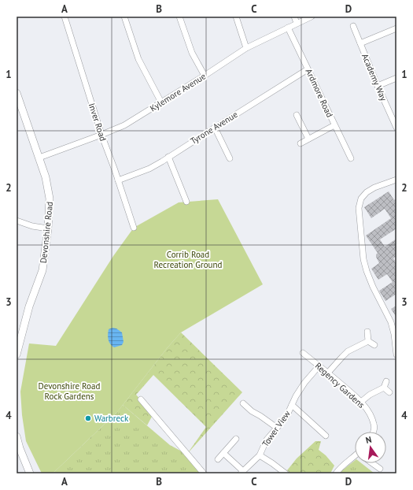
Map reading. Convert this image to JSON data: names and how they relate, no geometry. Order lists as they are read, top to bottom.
{
  "streets": {
    "main road": ["Devonshire Road"],
    "street": [
      "Academy Way",
      "Kylemore Avenue",
      "Ardmore Road",
      "Inver Road",
      "Tyrone Avenue",
      "Regency Gardens",
      "Tower View"
    ]
  },
  "crossings": [
    ["Kylemore Avenue", "Ardmore Road"],
    ["Kylemore Avenue", "Inver Road"],
    ["Kylemore Avenue", "Devonshire Road"],
    ["Ardmore Road", "Tyrone Avenue"],
    ["Inver Road", "Tyrone Avenue"],
    ["Regency Gardens", "Tower View"]
  ],
  "parks": ["Corrib Road Recreation Ground", "Devonshire Road Rock Gardens"],
  "places": ["Warbreck"],
  "north": "top",
  "grid": {
    "columns": [
      "A",
      "B",
      "C",
      "D"
    ],
    "rows": [
      "1",
      "2",
      "3",
      "4"
    ]
  }
}
